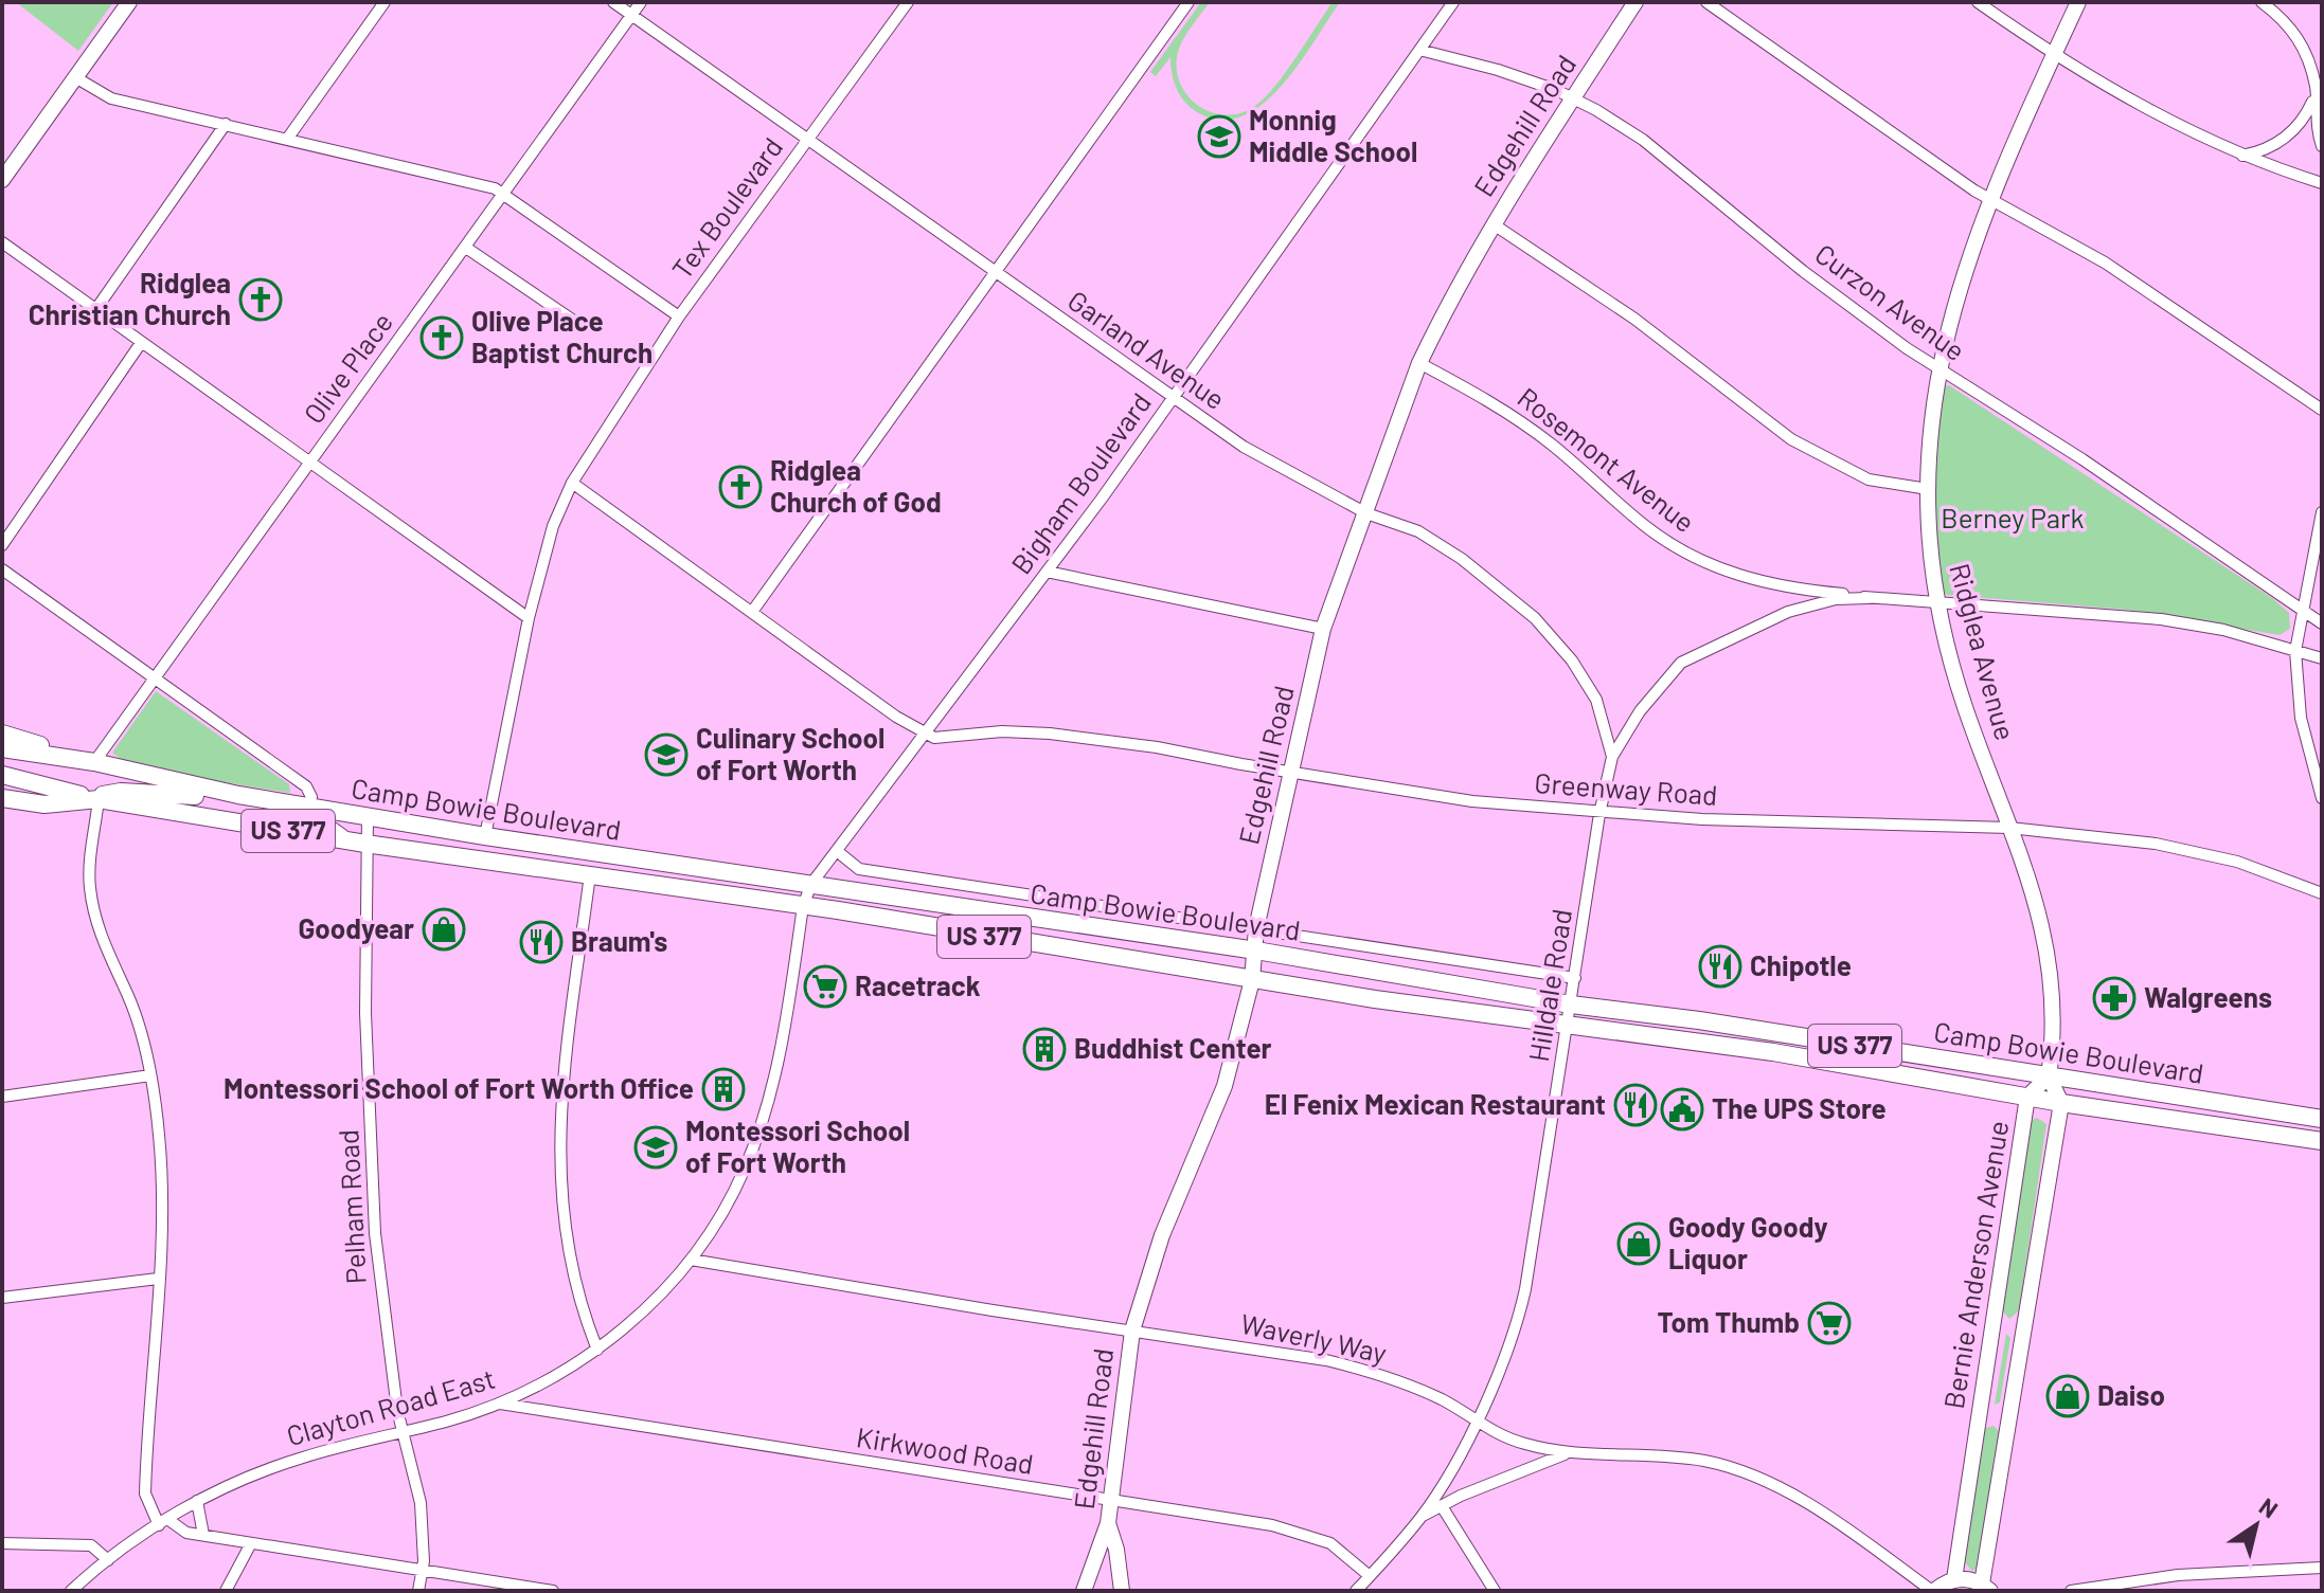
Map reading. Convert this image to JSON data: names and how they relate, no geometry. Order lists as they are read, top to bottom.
{
  "streets": {
    "main road": ["Camp Bowie Boulevard", "US 377"],
    "street": [
      "Edgehill Road",
      "Tex Boulevard",
      "Curzon Avenue",
      "Garland Avenue",
      "Olive Place",
      "Rosemont Avenue",
      "Bigham Boulevard",
      "Ridglea Avenue",
      "Greenway Road",
      "Hilldale Road",
      "Pelham Road",
      "Bernie Anderson Avenue",
      "Waverly Way",
      "Clayton Road East",
      "Kirkwood Road"
    ]
  },
  "crossings": [
    ["Edgehill Road", "Curzon Avenue"],
    ["Edgehill Road", "Garland Avenue"],
    ["Edgehill Road", "Rosemont Avenue"],
    ["Edgehill Road", "Greenway Road"],
    ["Edgehill Road", "Camp Bowie Boulevard"],
    ["Edgehill Road", "Waverly Way"],
    ["Edgehill Road", "Kirkwood Road"],
    ["Tex Boulevard", "Garland Avenue"],
    ["Tex Boulevard", "Camp Bowie Boulevard"],
    ["Curzon Avenue", "Bigham Boulevard"],
    ["Curzon Avenue", "Ridglea Avenue"],
    ["Garland Avenue", "Olive Place"],
    ["Garland Avenue", "Bigham Boulevard"],
    ["Garland Avenue", "Hilldale Road"],
    ["Olive Place", "Camp Bowie Boulevard"],
    ["Rosemont Avenue", "Ridglea Avenue"],
    ["Rosemont Avenue", "Hilldale Road"],
    ["Bigham Boulevard", "Greenway Road"],
    ["Bigham Boulevard", "Camp Bowie Boulevard"],
    ["Bigham Boulevard", "Clayton Road East"],
    ["Ridglea Avenue", "Greenway Road"],
    ["Ridglea Avenue", "Camp Bowie Boulevard"],
    ["Ridglea Avenue", "Bernie Anderson Avenue"],
    ["Greenway Road", "Hilldale Road"],
    ["Camp Bowie Boulevard", "Hilldale Road"],
    ["Camp Bowie Boulevard", "Pelham Road"],
    ["Camp Bowie Boulevard", "Bernie Anderson Avenue"],
    ["Camp Bowie Boulevard", "Clayton Road East"],
    ["Hilldale Road", "Waverly Way"],
    ["Hilldale Road", "Kirkwood Road"],
    ["Pelham Road", "Clayton Road East"],
    ["Waverly Way", "Clayton Road East"],
    ["Clayton Road East", "Kirkwood Road"]
  ],
  "parks": ["Berney Park"],
  "places": {
    "school or university": ["Monnig Middle School", "Culinary School of Fort Worth", "Montessori School of Fort Worth"],
    "church": ["Ridglea Christian Church", "Olive Place Baptist Church", "Ridglea Church of God"],
    "shop": ["Goodyear", "Goody Goody Liquor", "Daiso"],
    "restaurant": ["Braum's", "Chipotle", "El Fenix Mexican Restaurant"],
    "supermarket": ["Racetrack", "Tom Thumb"],
    "pharmacy": ["Walgreens"],
    "building": ["Buddhist Center", "Montessori School of Fort Worth Office"],
    "public building": ["The UPS Store"]
  },
  "north": "top right"
}
